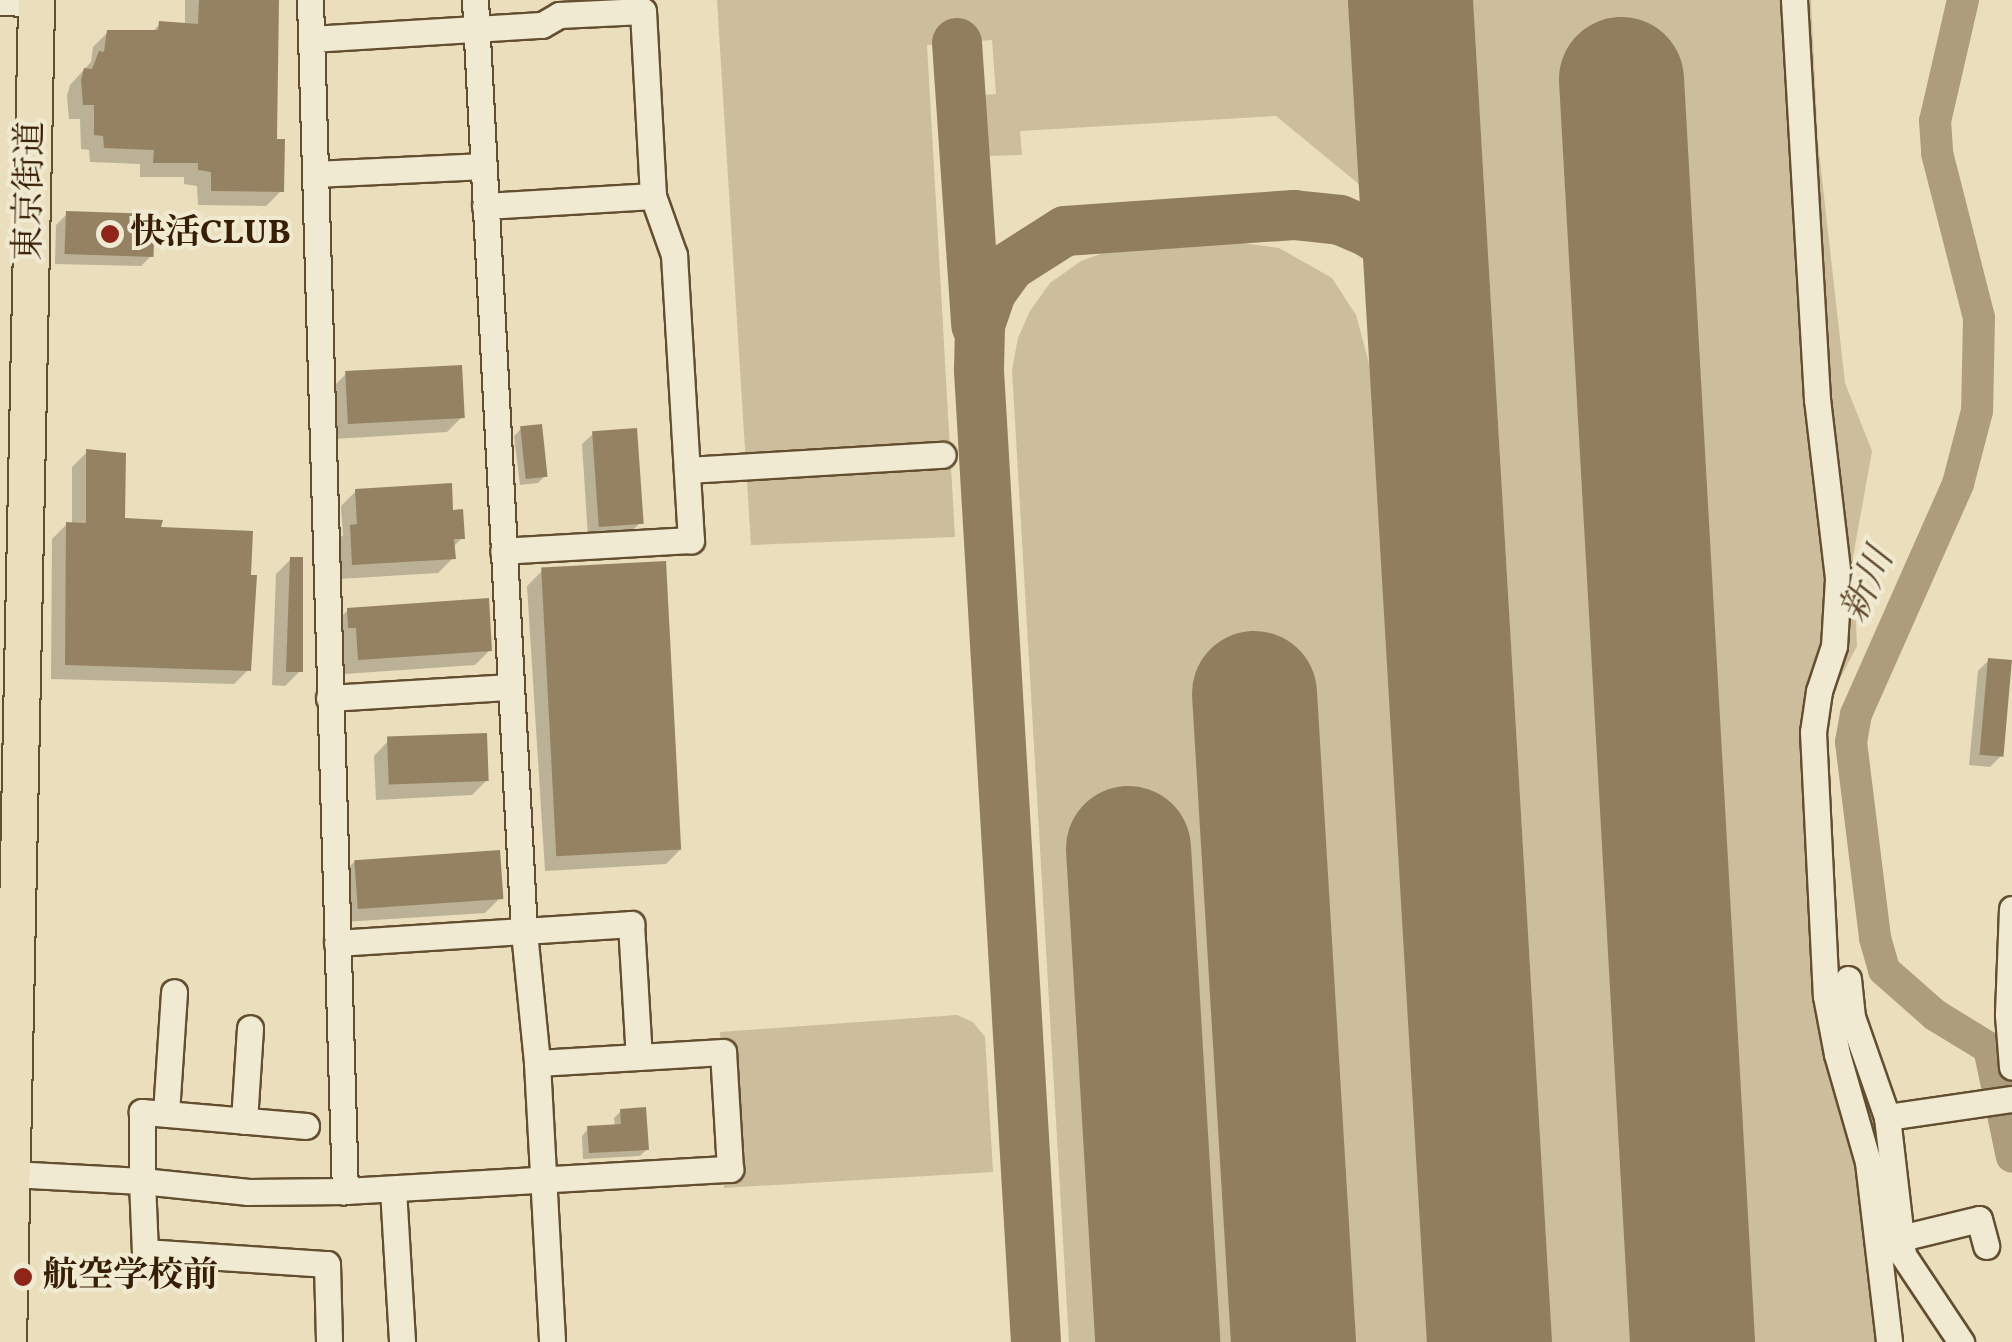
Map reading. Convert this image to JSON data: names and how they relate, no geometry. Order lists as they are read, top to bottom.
{
  "streets": {
    "highway": ["東京街道"]
  },
  "water": ["新川"],
  "places": ["快活CLUB", "航空学校前"]
}
